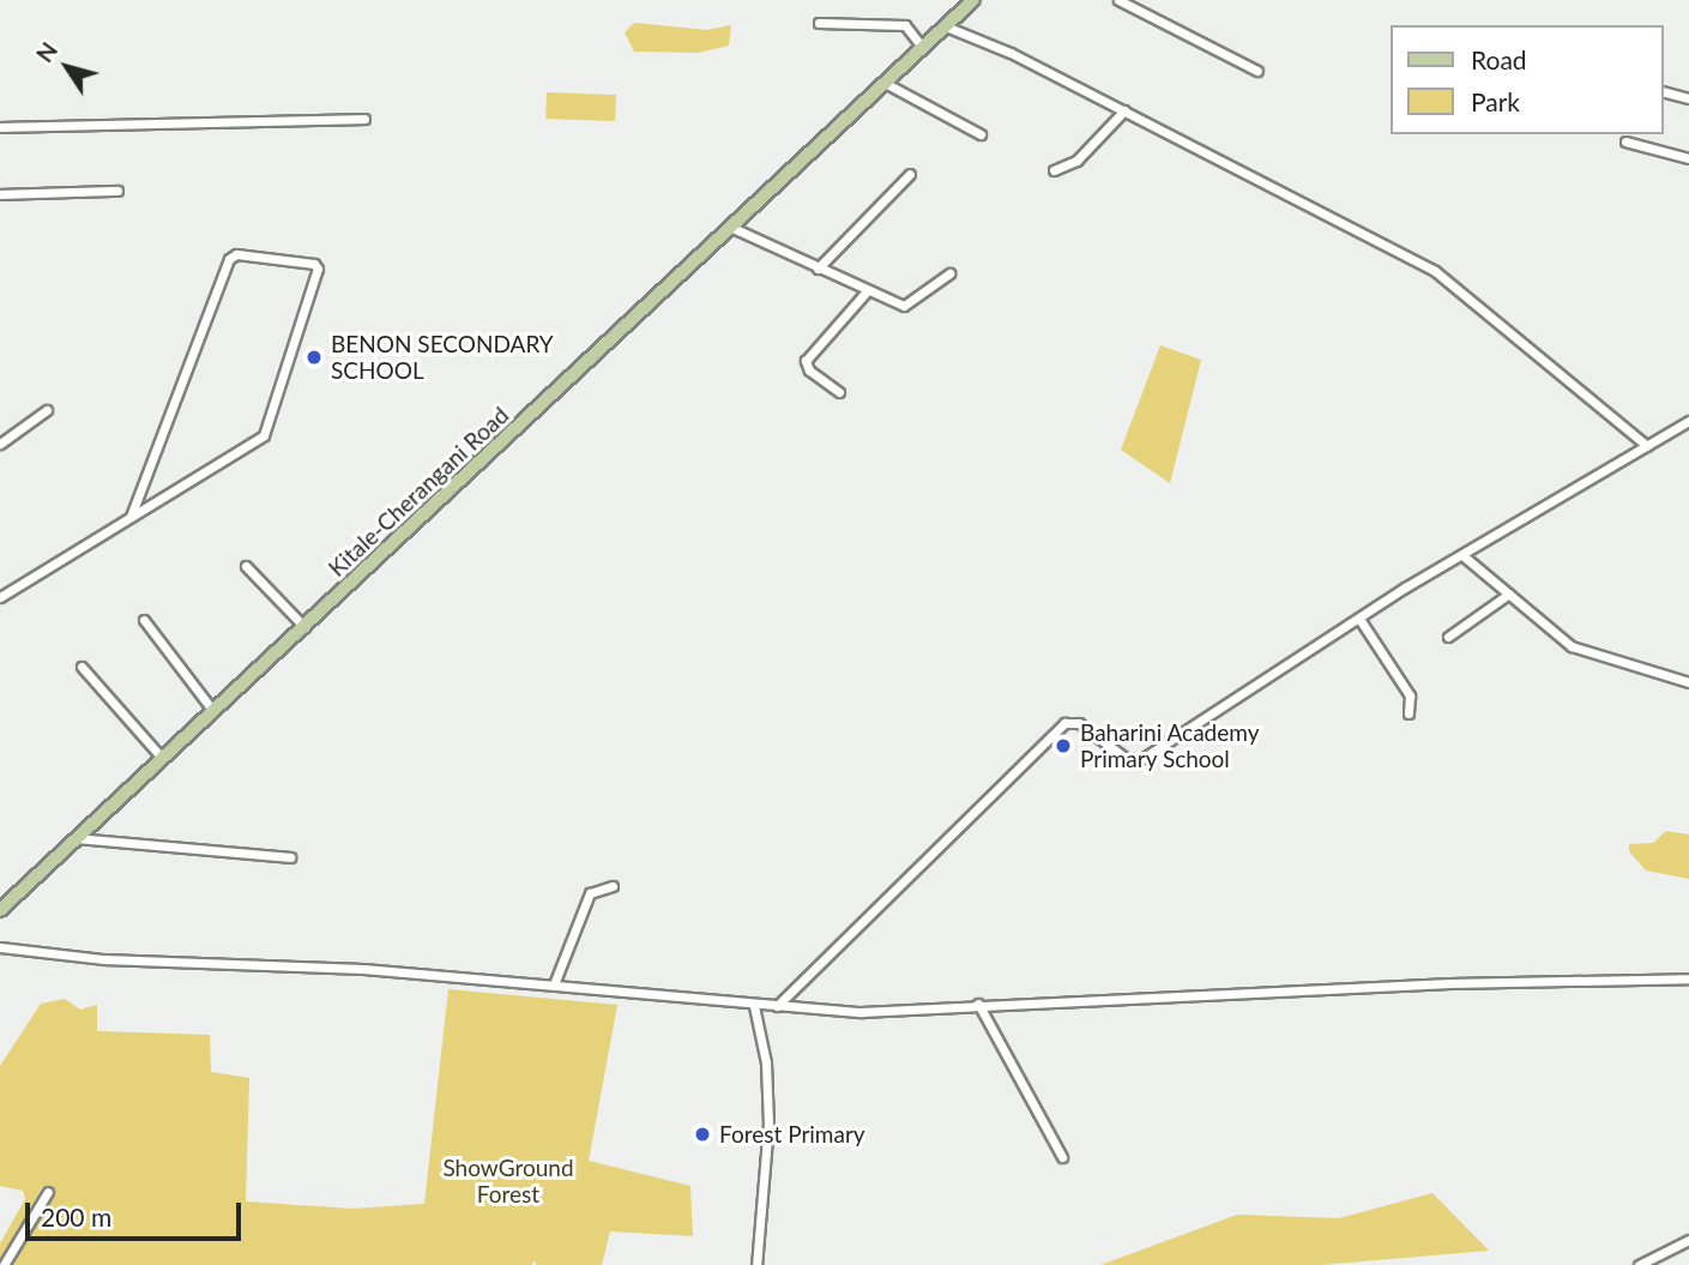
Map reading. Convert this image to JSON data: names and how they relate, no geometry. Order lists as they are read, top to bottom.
{
  "streets": {
    "main road": ["Kitale-Cherangani Road"]
  },
  "parks": ["ShowGround Forest"],
  "places": ["BENON SECONDARY SCHOOL", "Baharini Academy Primary School", "Forest Primary"],
  "legend": ["Road", "Park"],
  "scale_bar": "200 m",
  "north": "top left"
}
